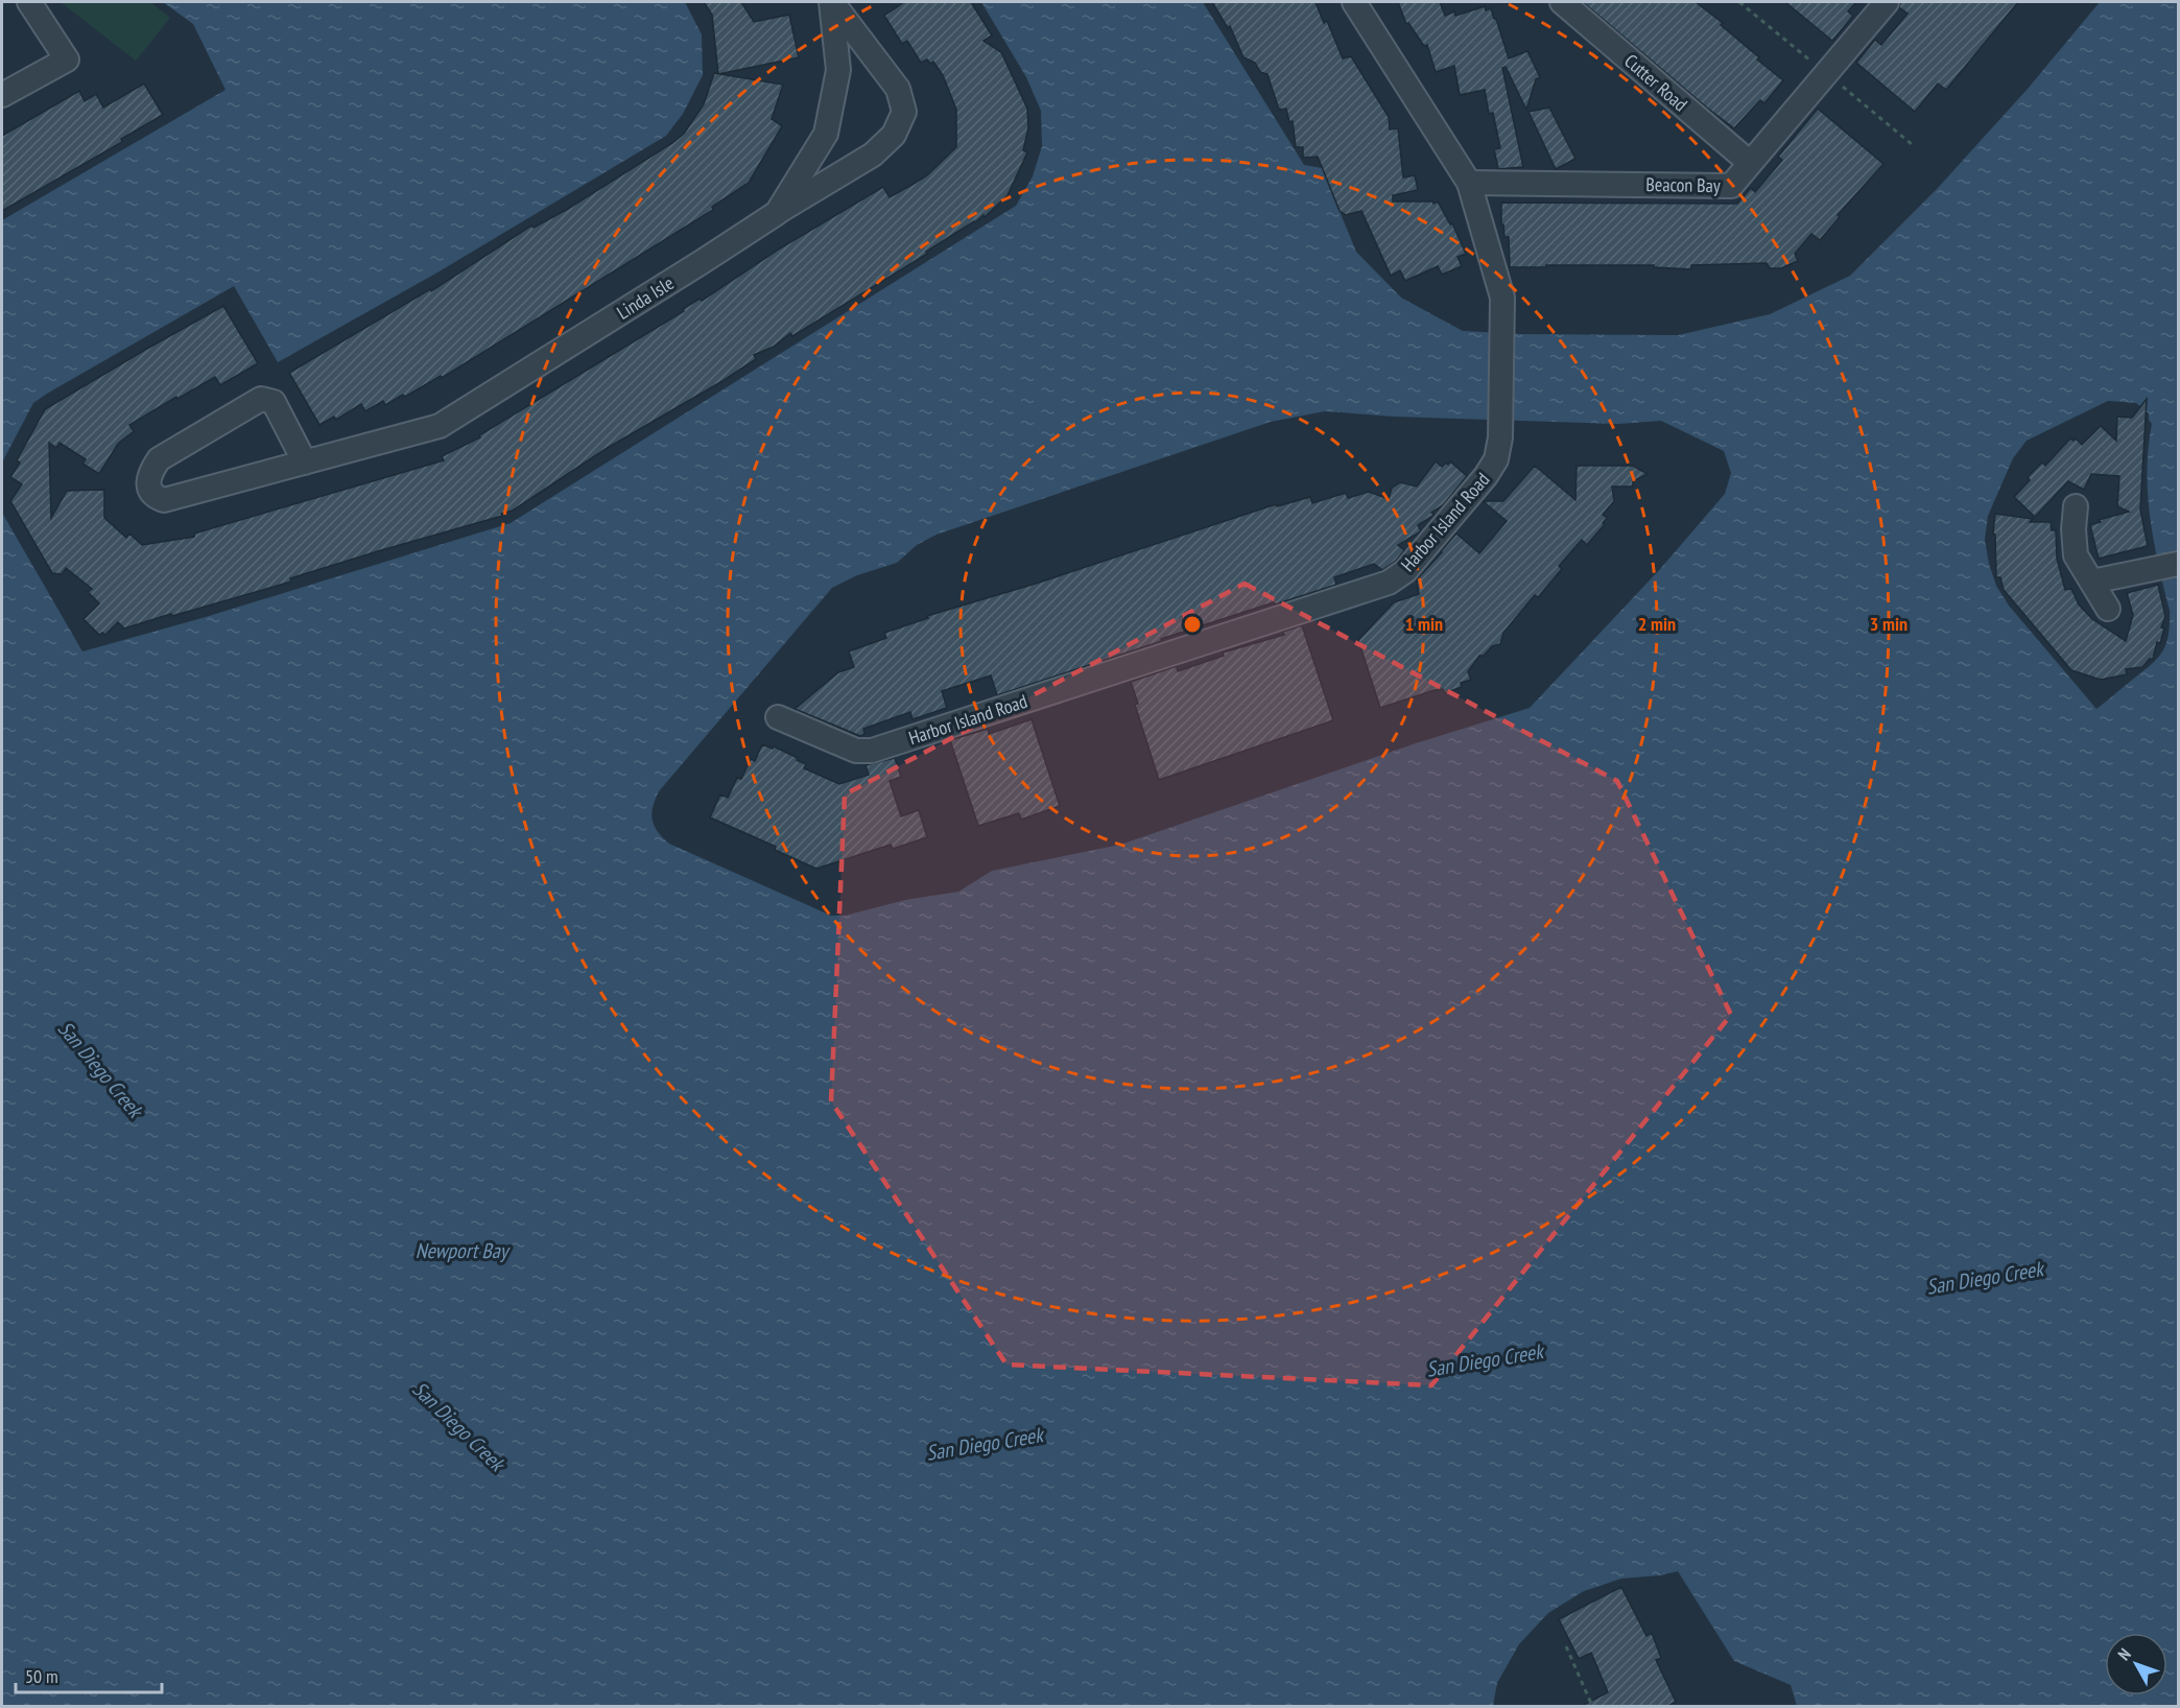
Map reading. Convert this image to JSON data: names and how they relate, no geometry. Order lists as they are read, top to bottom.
{
  "streets": {
    "street": [
      "Cutter Road",
      "Beacon Bay",
      "Linda Isle",
      "Harbor Island Road"
    ]
  },
  "crossings": [
    ["Cutter Road", "Beacon Bay"],
    ["Beacon Bay", "Harbor Island Road"]
  ],
  "water": ["San Diego Creek", "Newport Bay"],
  "scale_bar": "50 m",
  "north": "top left",
  "rings": ["1 min", "2 min", "3 min"]
}
